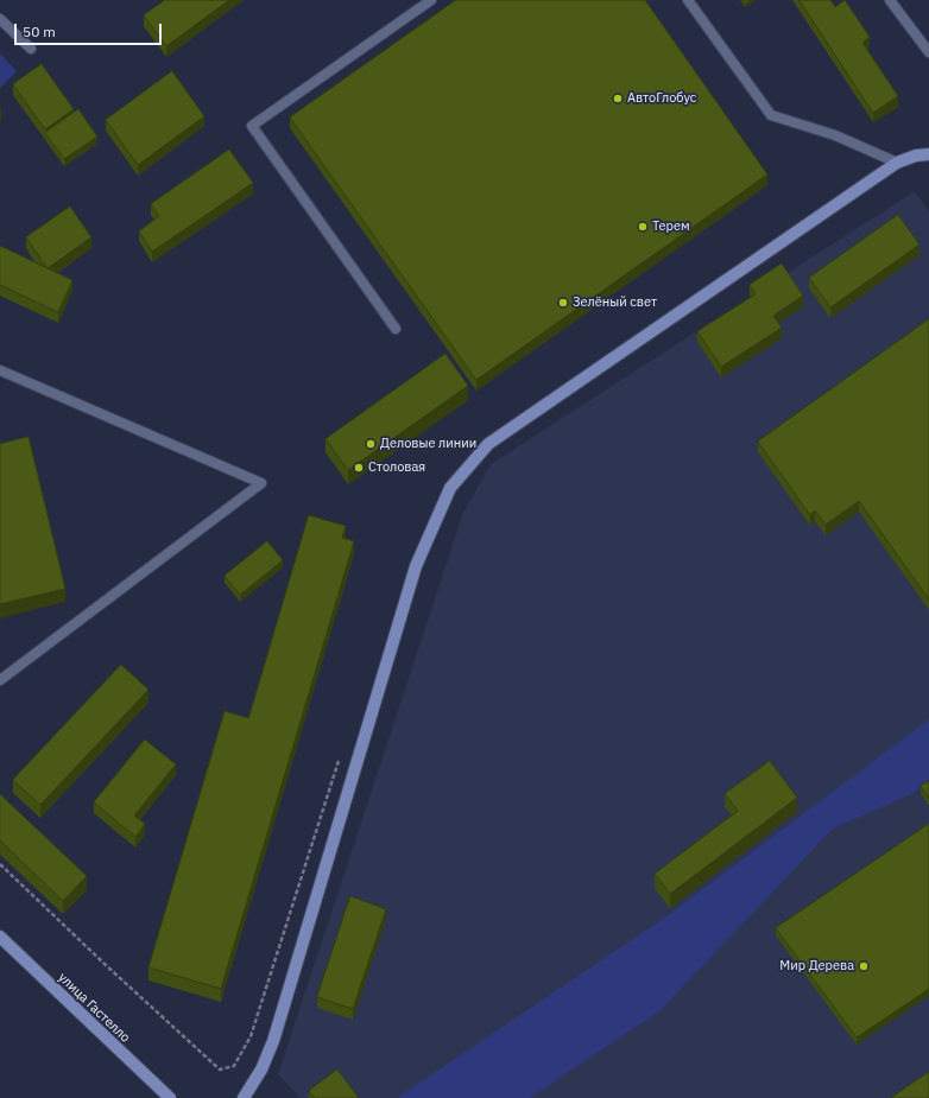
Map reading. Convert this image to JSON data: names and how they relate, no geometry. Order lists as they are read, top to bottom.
{
  "streets": {
    "main road": ["улица Гастелло"]
  },
  "places": [
    "АвтоГлобус",
    "Терем",
    "Зелёный свет",
    "Деловые линии",
    "Столовая",
    "Мир Дерева"
  ],
  "scale_bar": "50 m"
}
